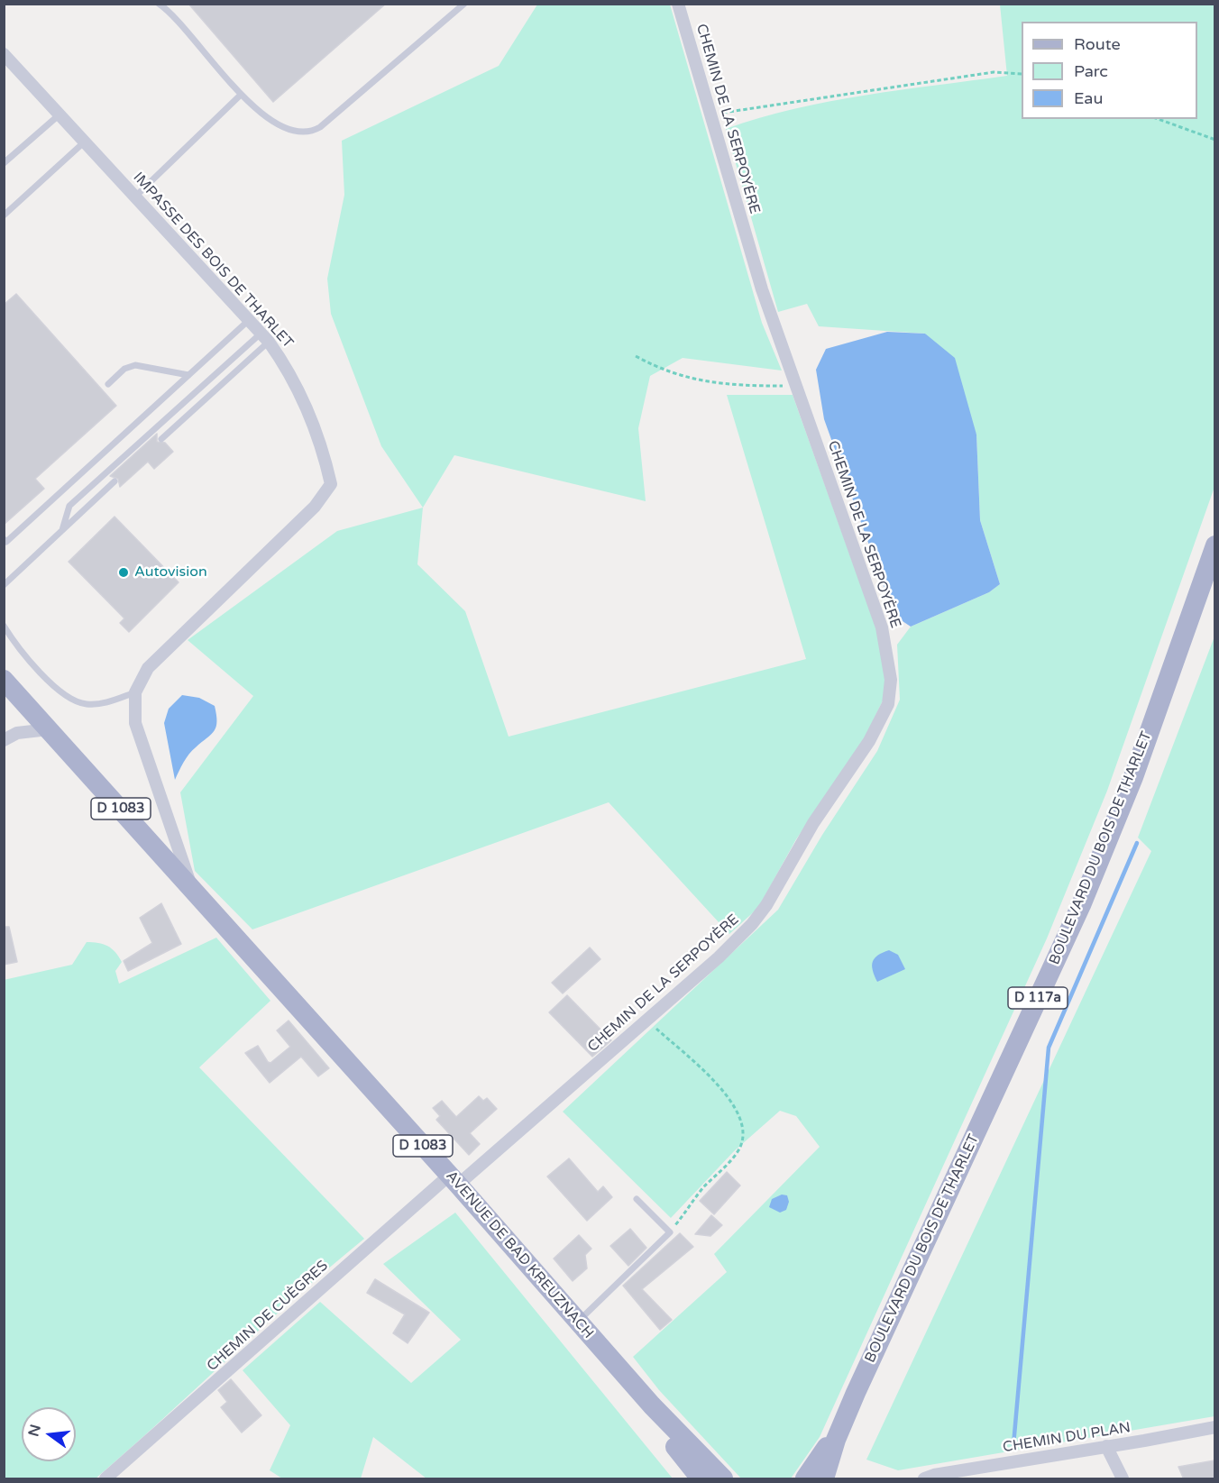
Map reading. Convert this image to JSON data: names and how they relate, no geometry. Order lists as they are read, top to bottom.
{
  "streets": {
    "main road": [
      "D 1083",
      "BOULEVARD DU BOIS DE THARLET",
      "D 117a",
      "AVENUE DE BAD KREUZNACH"
    ],
    "street": [
      "CHEMIN DE LA SERPOYÈRE",
      "IMPASSE DES BOIS DE THARLET",
      "CHEMIN DE CUÈGRES",
      "CHEMIN DU PLAN"
    ]
  },
  "crossings": [
    ["CHEMIN DE LA SERPOYÈRE", "AVENUE DE BAD KREUZNACH"],
    ["CHEMIN DE LA SERPOYÈRE", "CHEMIN DE CUÈGRES"],
    ["IMPASSE DES BOIS DE THARLET", "D 1083"],
    ["IMPASSE DES BOIS DE THARLET", "AVENUE DE BAD KREUZNACH"],
    ["D 1083", "AVENUE DE BAD KREUZNACH"],
    ["AVENUE DE BAD KREUZNACH", "CHEMIN DE CUÈGRES"]
  ],
  "places": ["Autovision"],
  "legend": ["Route", "Parc", "Eau"],
  "north": "left"
}
